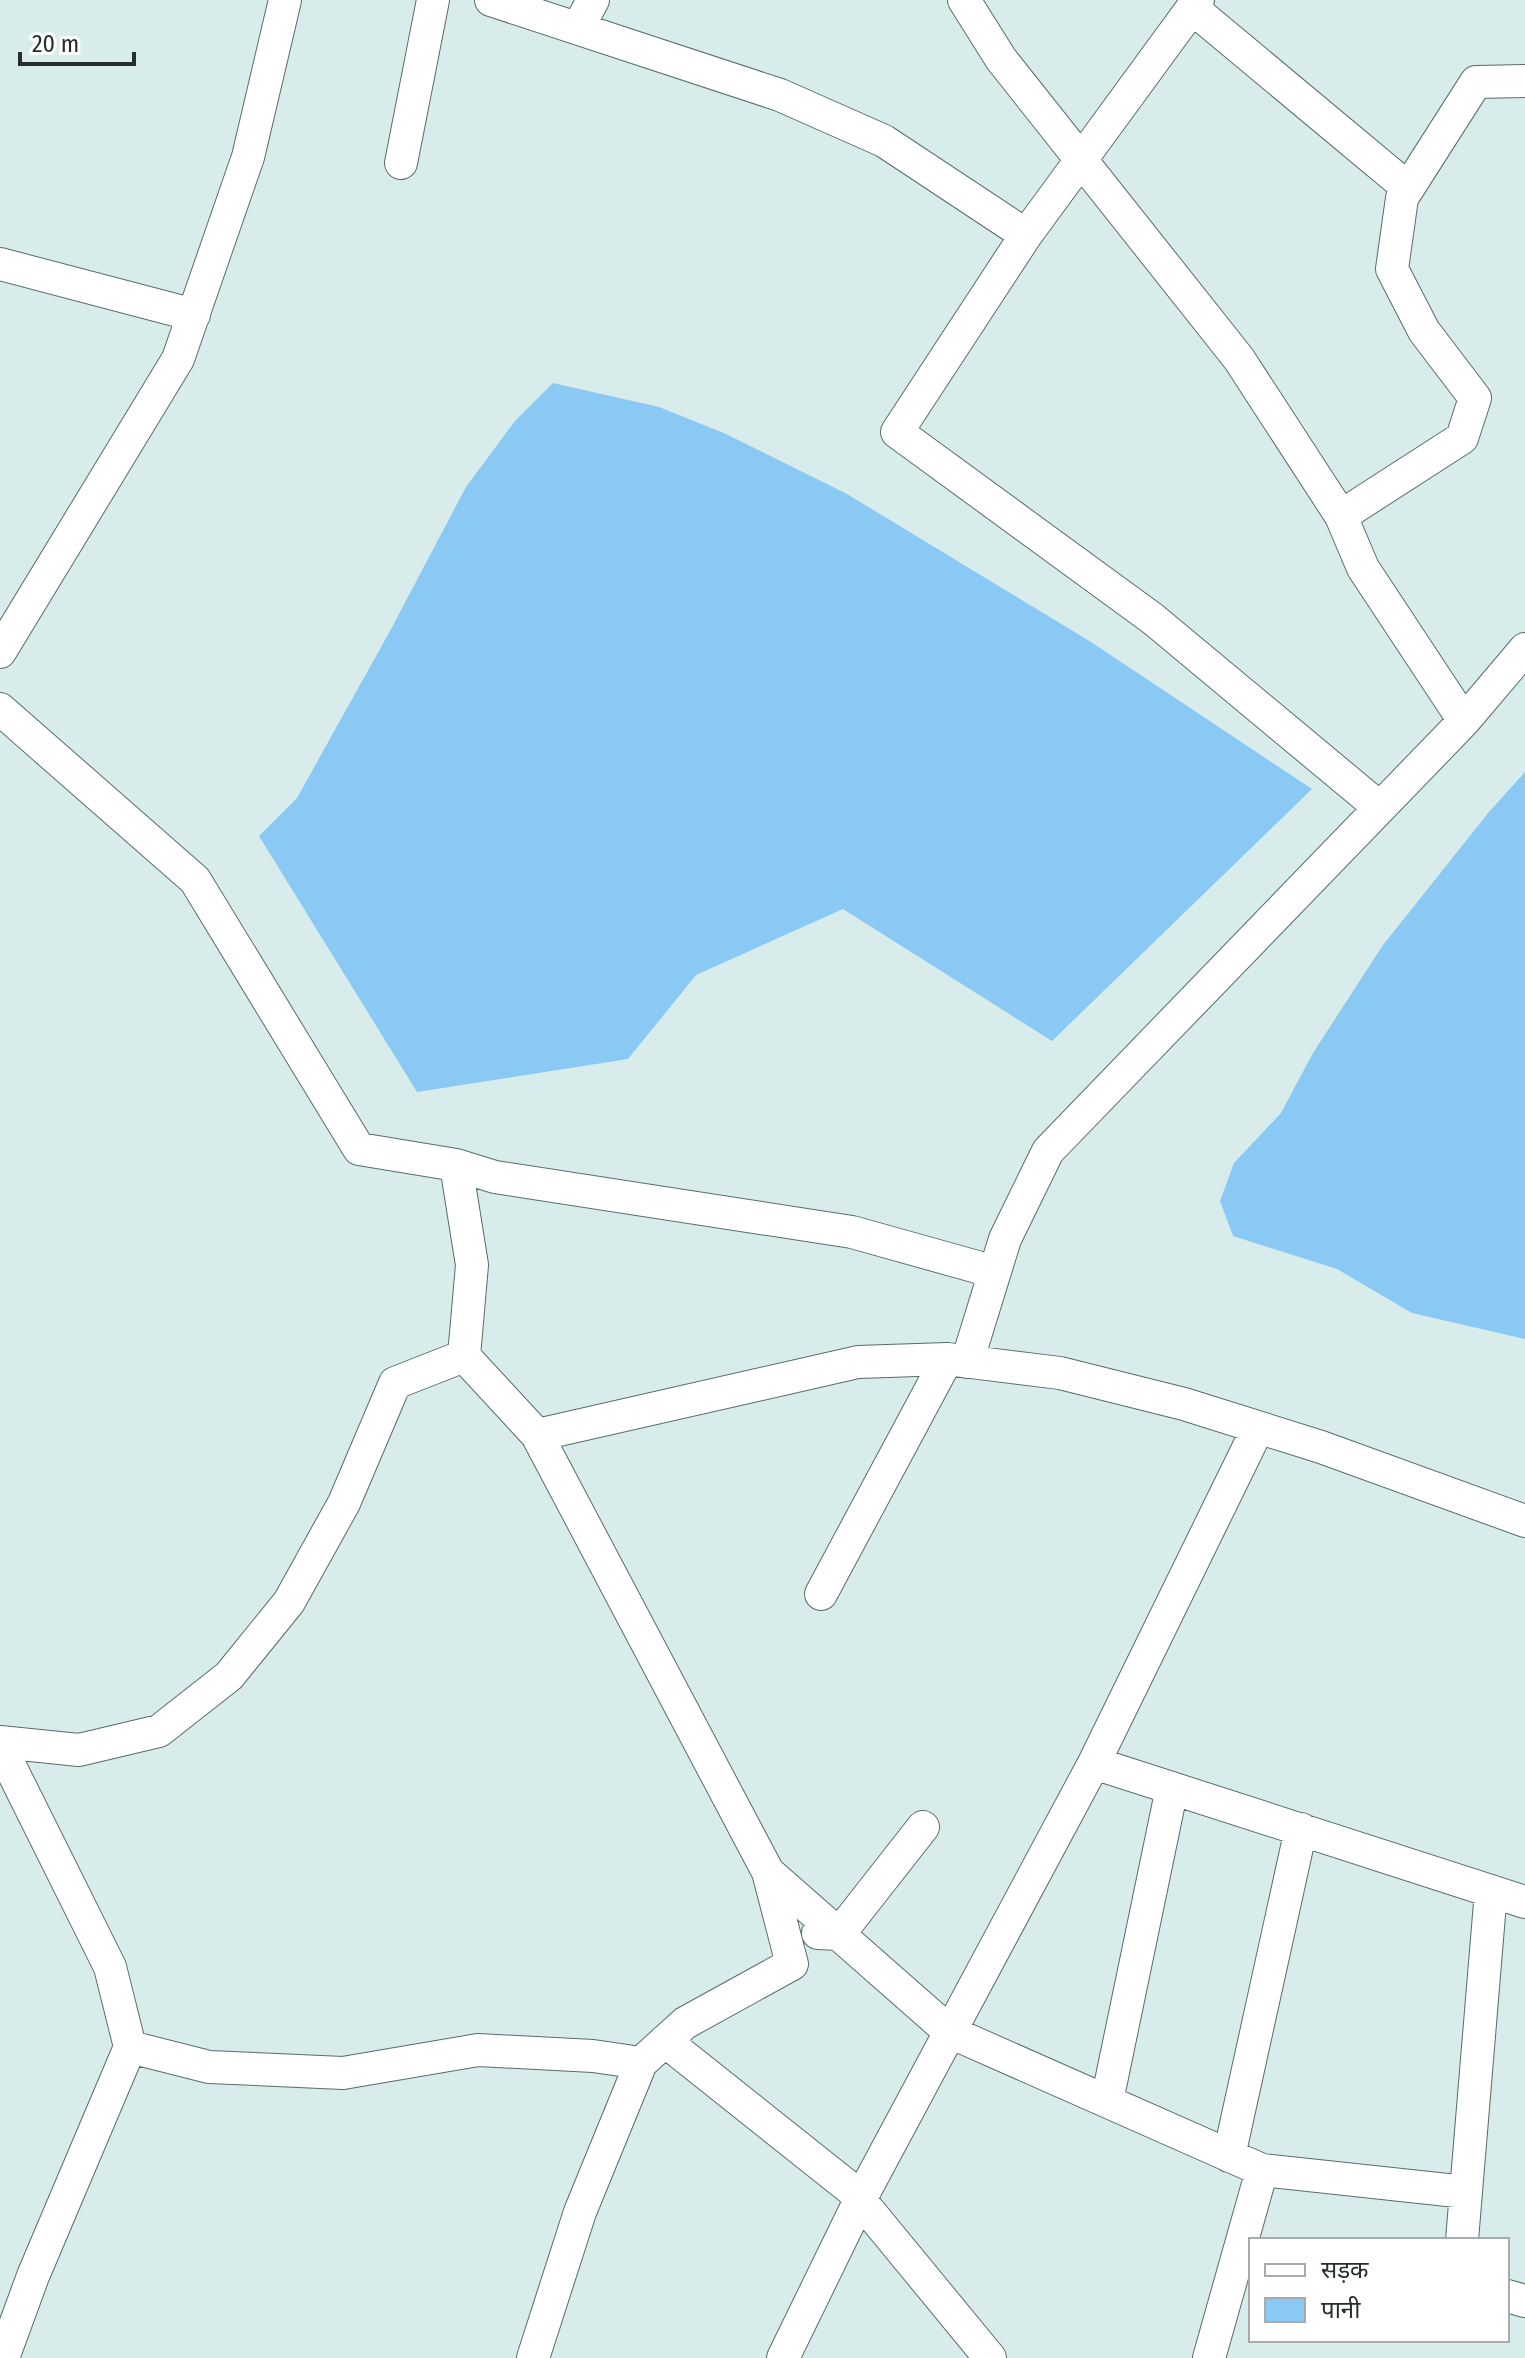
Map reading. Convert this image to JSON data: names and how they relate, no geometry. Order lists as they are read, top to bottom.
{
  "legend": ["सड़क", "पानी"],
  "scale_bar": "20 m"
}
